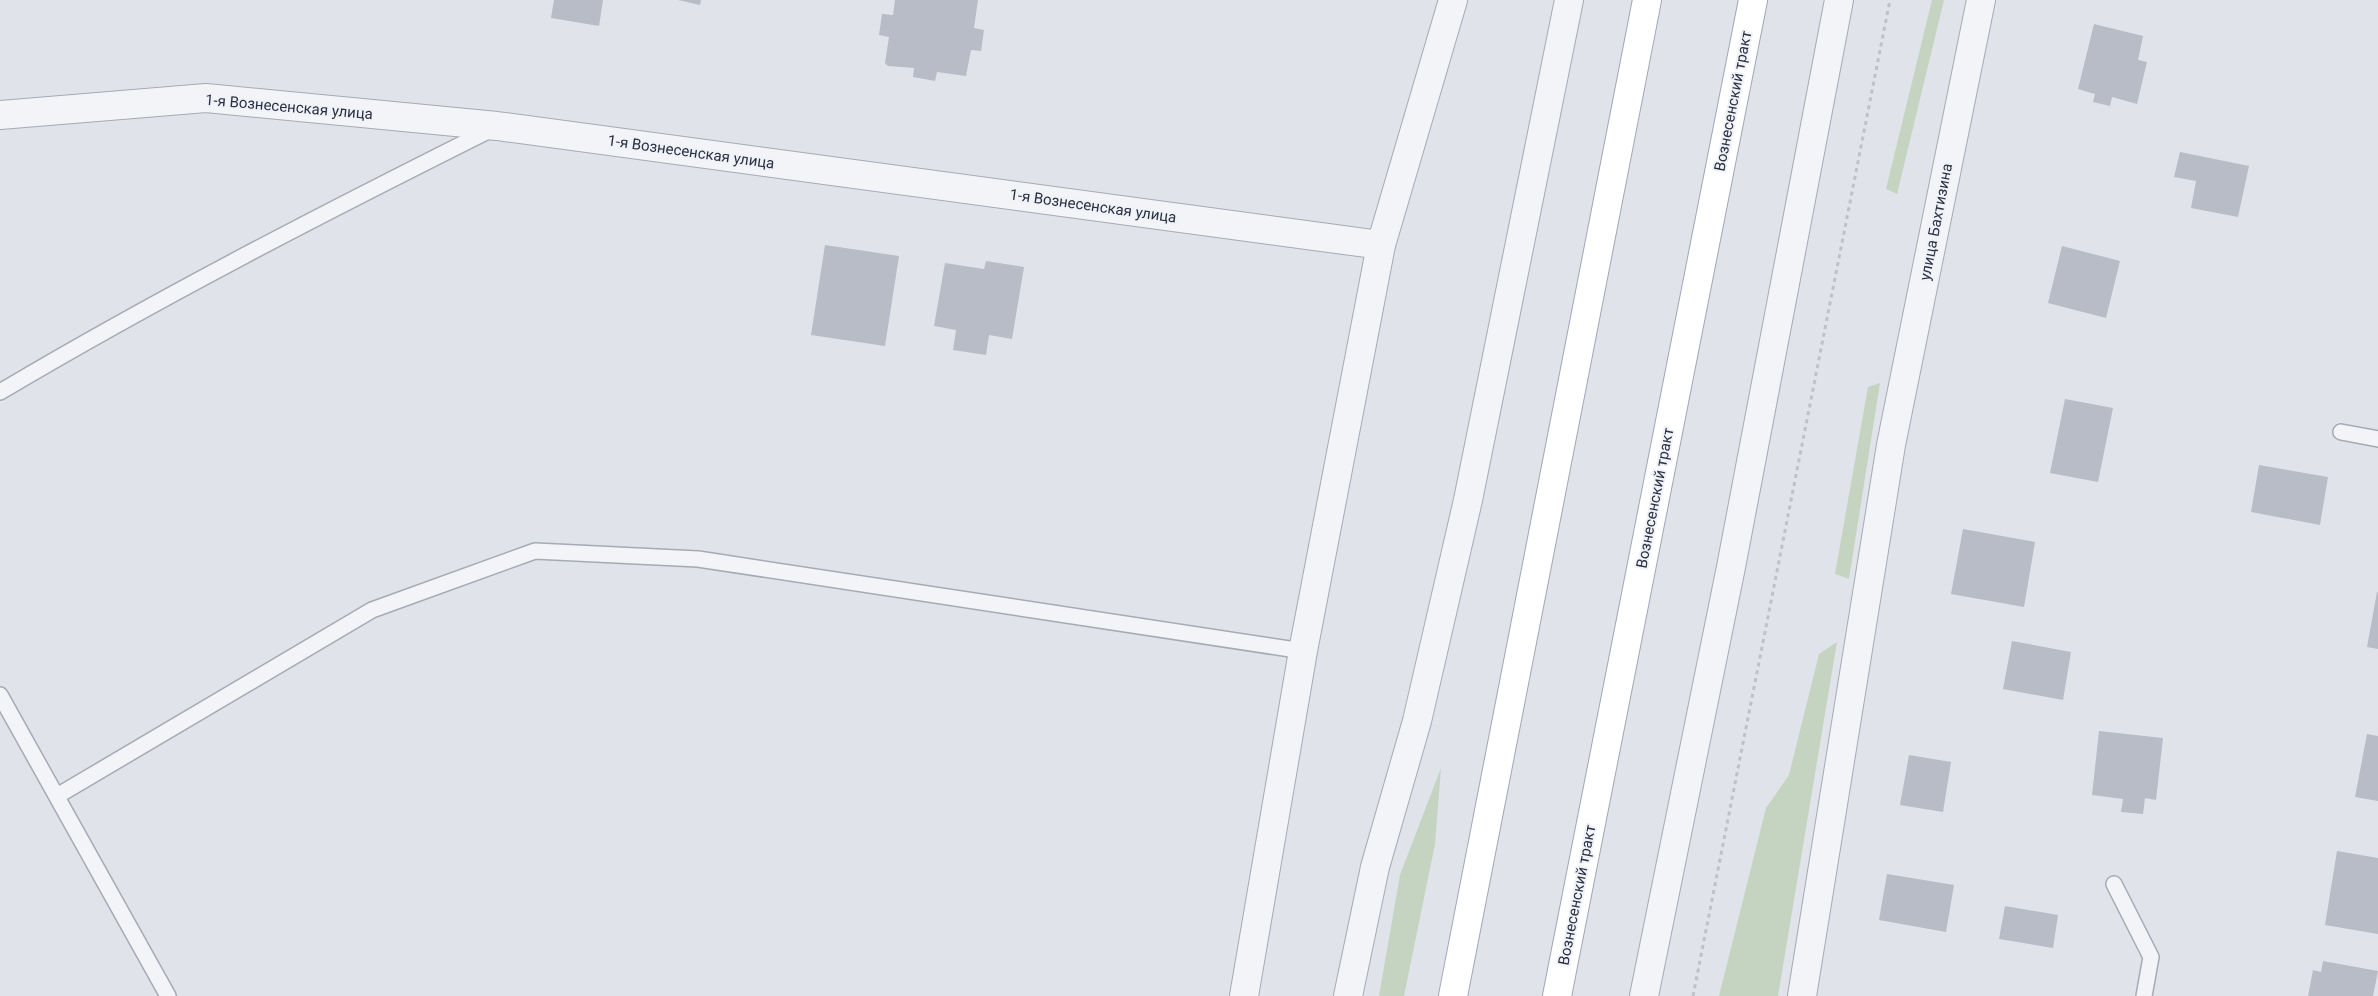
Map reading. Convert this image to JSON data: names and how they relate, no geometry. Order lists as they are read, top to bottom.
{
  "streets": {
    "main road": ["Вознесенский тракт"],
    "street": ["1-я Вознесенская улица", "улица Бахтизина"]
  }
}
